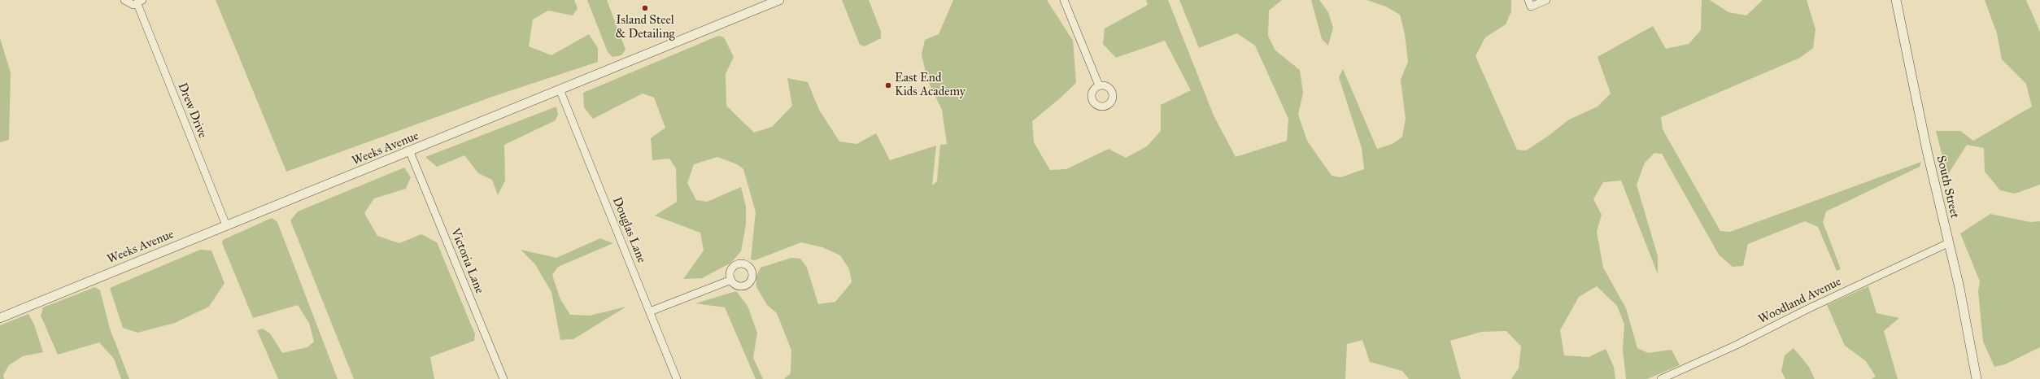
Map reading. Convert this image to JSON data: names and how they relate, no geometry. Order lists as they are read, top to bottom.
{
  "streets": {
    "street": [
      "Drew Drive",
      "Weeks Avenue",
      "South Street",
      "Douglas Lane",
      "Victoria Lane",
      "Woodland Avenue"
    ]
  },
  "crossings": [
    ["Drew Drive", "Weeks Avenue"],
    ["Weeks Avenue", "Douglas Lane"],
    ["Weeks Avenue", "Victoria Lane"],
    ["South Street", "Woodland Avenue"]
  ],
  "places": ["Island Steel & Detailing", "East End Kids Academy"]
}
